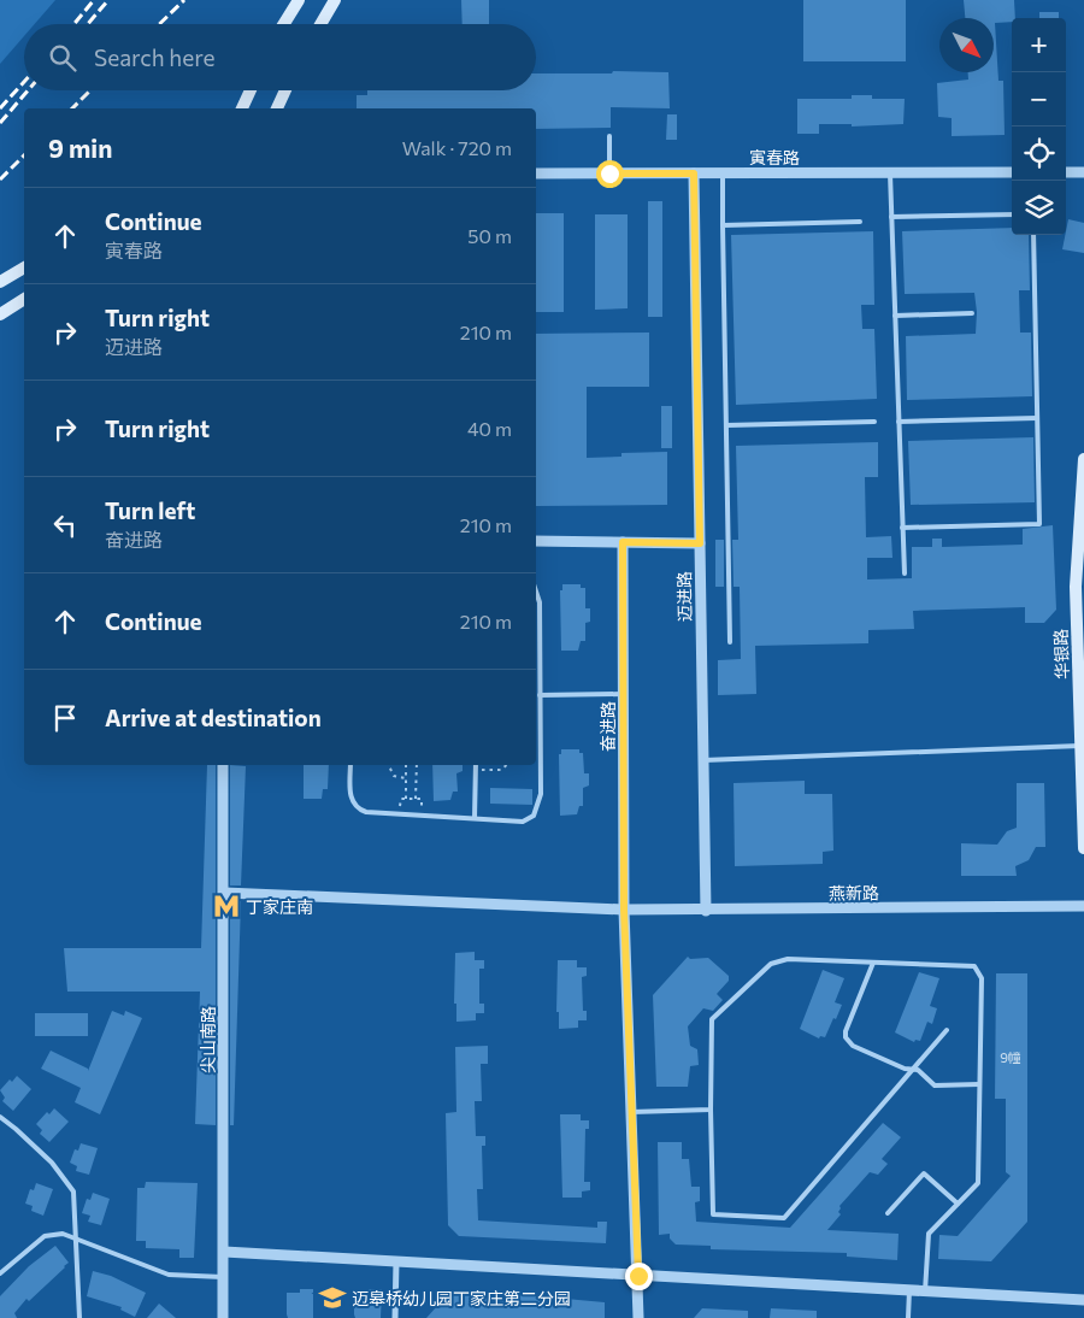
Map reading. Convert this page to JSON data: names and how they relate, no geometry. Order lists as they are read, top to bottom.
{
  "streets": {
    "main road": ["华银路"],
    "street": [
      "寅春路",
      "迈进路",
      "奋进路",
      "燕新路",
      "尖山南路"
    ]
  },
  "crossings": [
    ["寅春路", "迈进路"],
    ["迈进路", "燕新路"],
    ["奋进路", "燕新路"],
    ["燕新路", "尖山南路"]
  ],
  "places": {
    "metro station": ["丁家庄南"],
    "school or university": ["迈皋桥幼儿园丁家庄第二分园"]
  },
  "house_numbers": ["9幢"],
  "north": "bottom right",
  "page": {
    "map_buttons": ["+", "−"],
    "search": "Search here",
    "heading": ["9 min", "Walk · 720 m"],
    "list": [
      ["Continue", "寅春路", "50 m"],
      ["Turn right", "迈进路", "210 m"],
      ["Turn right", "40 m"],
      ["Turn left", "奋进路", "210 m"],
      ["Continue", "210 m"],
      "Arrive at destination"
    ]
  }
}
